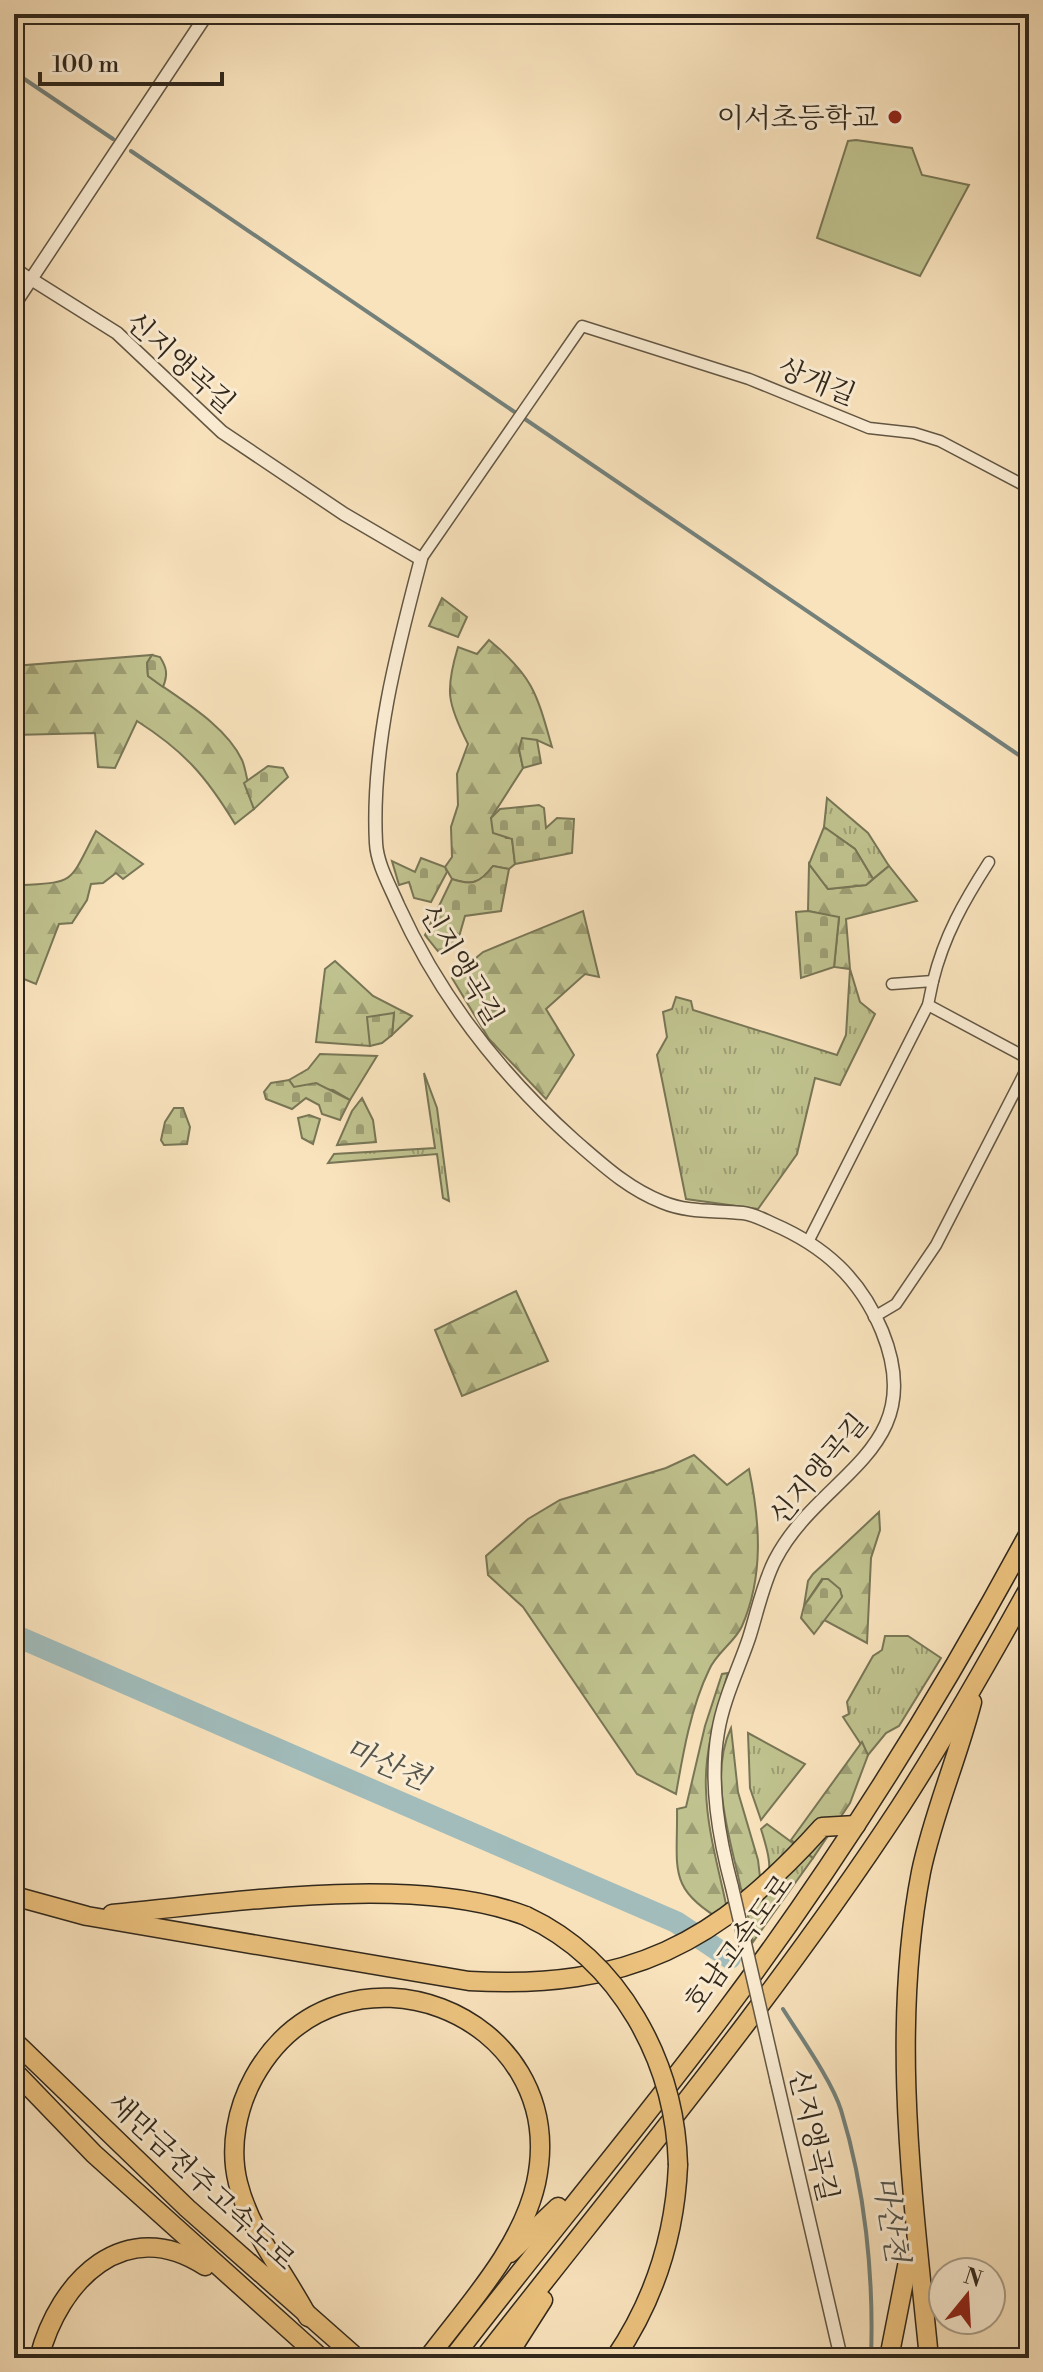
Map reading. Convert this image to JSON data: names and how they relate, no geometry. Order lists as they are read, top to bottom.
{
  "streets": {
    "highway": ["호남고속도로", "새만금전주고속도로"],
    "street": ["신지앵곡길", "상개길"]
  },
  "crossings": [
    ["신지앵곡길", "상개길"]
  ],
  "water": ["마산천"],
  "places": ["이서초등학교"],
  "scale_bar": "100 m",
  "north": "top"
}
